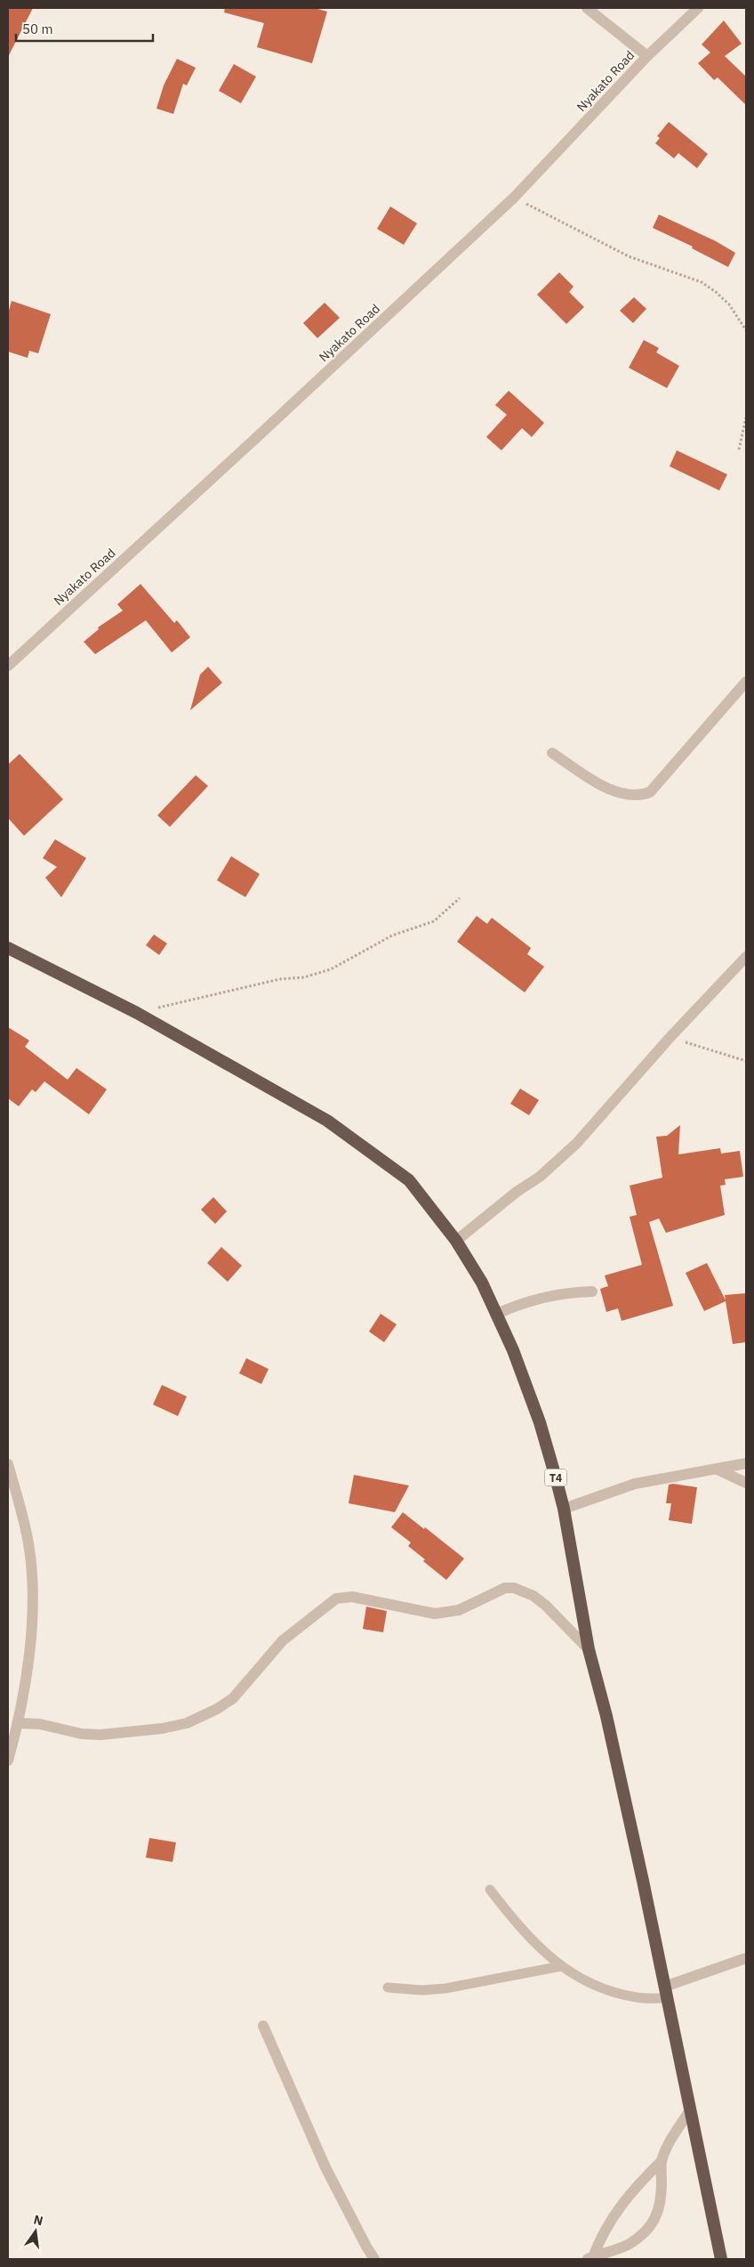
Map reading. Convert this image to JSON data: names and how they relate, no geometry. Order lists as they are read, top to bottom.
{
  "streets": {
    "highway": ["T4"],
    "street": ["Nyakato Road"]
  },
  "scale_bar": "50 m",
  "north": "top"
}
